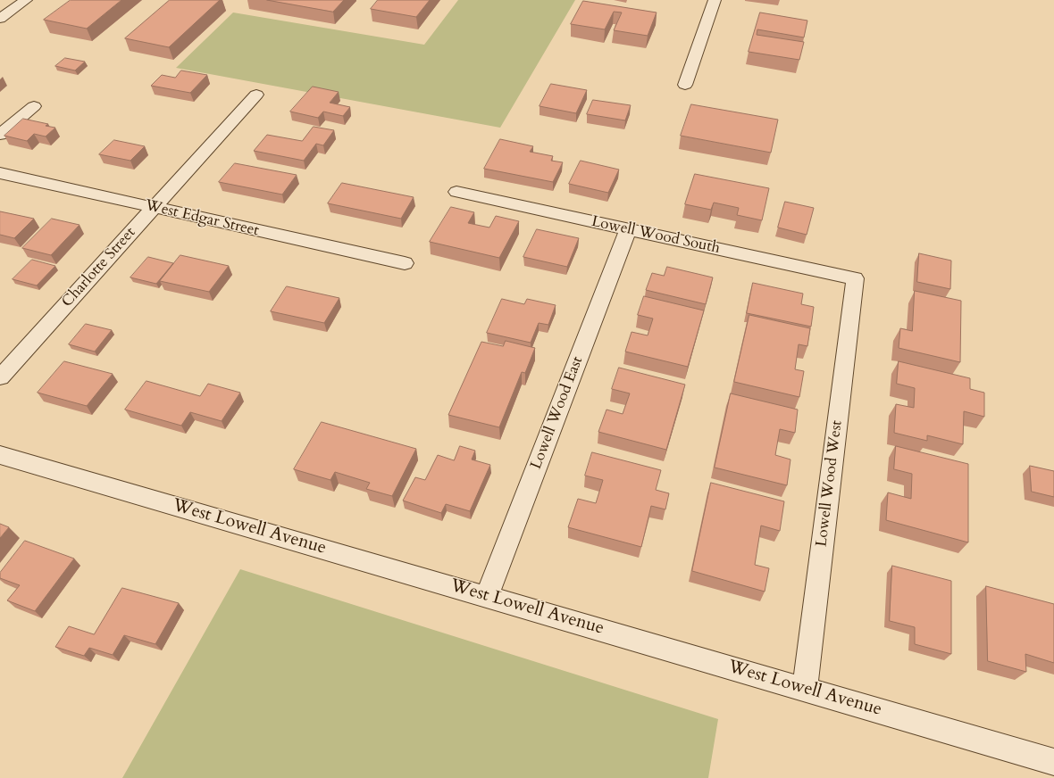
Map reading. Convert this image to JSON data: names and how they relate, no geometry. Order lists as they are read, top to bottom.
{
  "streets": {
    "street": [
      "West Edgar Street",
      "Lowell Wood South",
      "Charlotte Street",
      "Lowell Wood East",
      "Lowell Wood West",
      "West Lowell Avenue"
    ]
  },
  "crossings": [
    ["West Edgar Street", "Charlotte Street"],
    ["Lowell Wood South", "Lowell Wood East"],
    ["Lowell Wood South", "Lowell Wood West"],
    ["Lowell Wood East", "West Lowell Avenue"],
    ["Lowell Wood West", "West Lowell Avenue"]
  ]
}
